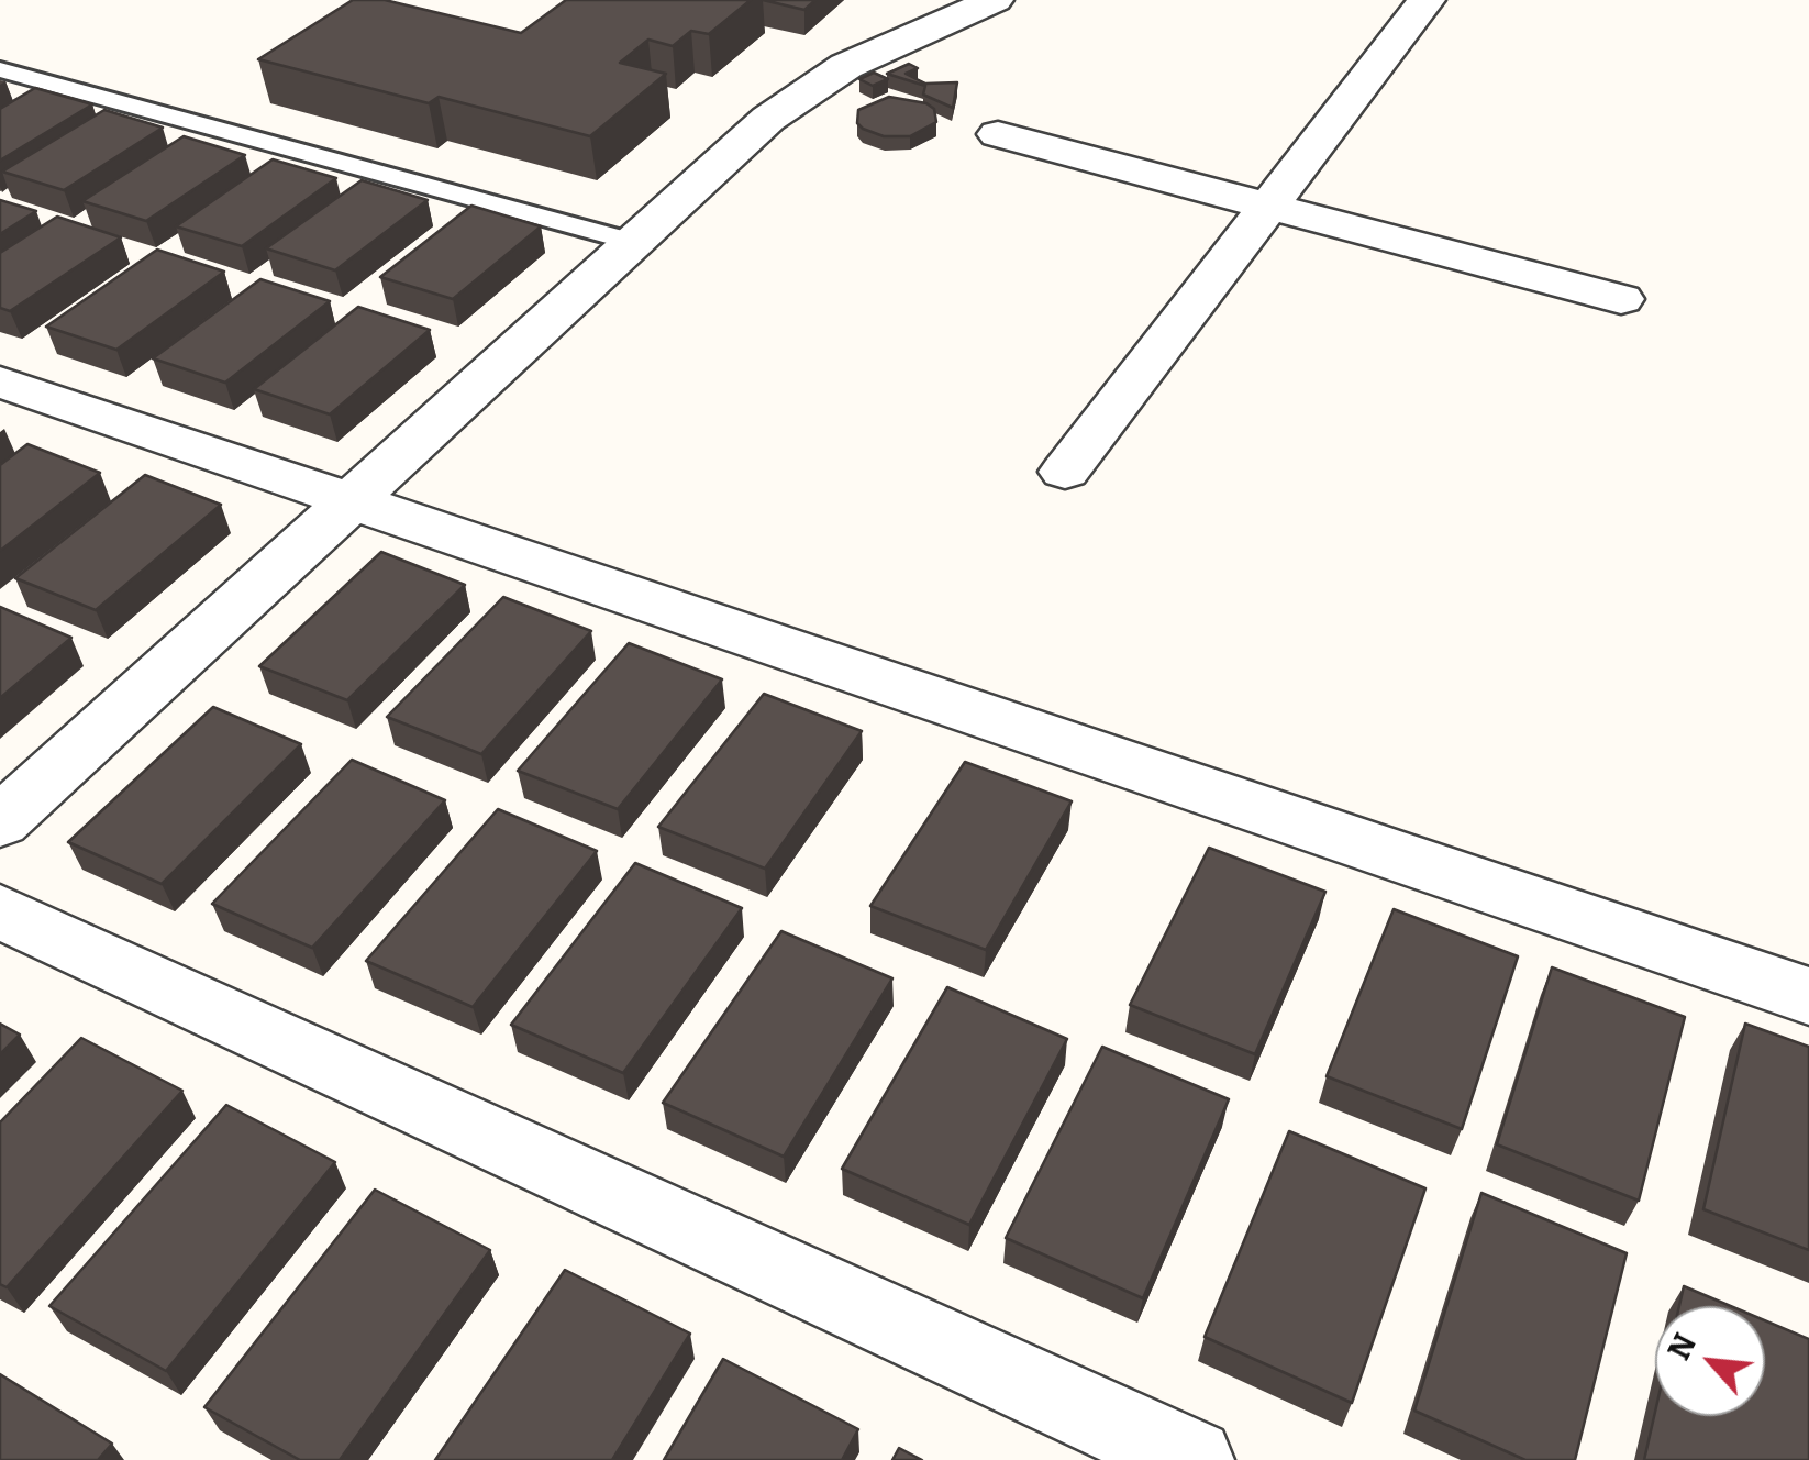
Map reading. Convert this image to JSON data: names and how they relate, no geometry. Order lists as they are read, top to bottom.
{
  "north": "top left"
}
